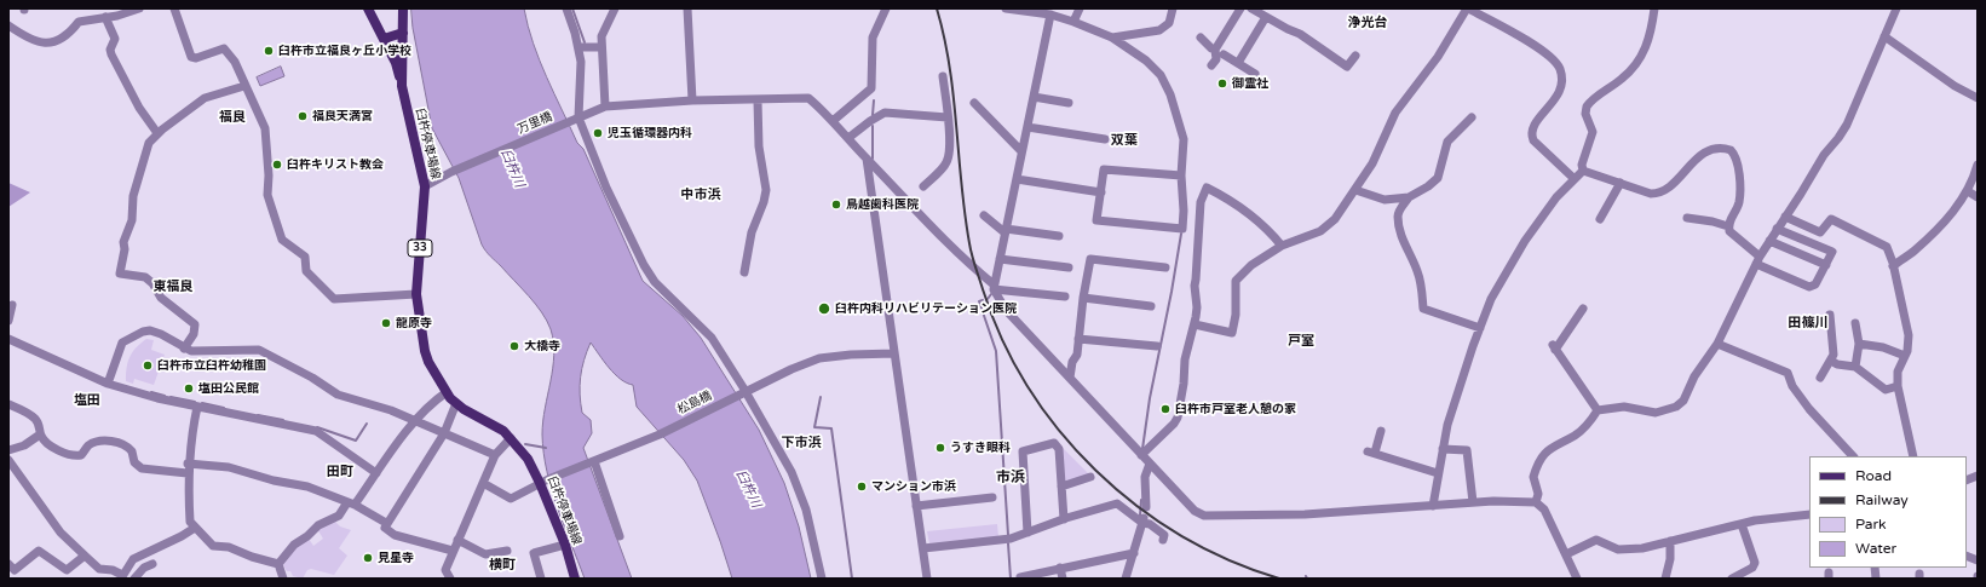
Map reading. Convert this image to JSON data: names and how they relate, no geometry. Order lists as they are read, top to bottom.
{
  "streets": {
    "main road": ["臼杵停車場線", "33"],
    "street": ["万里橋", "松島橋"]
  },
  "crossings": [
    ["万里橋", "臼杵停車場線"],
    ["臼杵停車場線", "松島橋"]
  ],
  "districts": [
    "浄光台",
    "福良",
    "双葉",
    "中市浜",
    "東福良",
    "田篠川",
    "戸室",
    "塩田",
    "下市浜",
    "田町",
    "市浜",
    "横町"
  ],
  "water": ["臼杵川"],
  "places": [
    "臼杵市立福良ヶ丘小学校",
    "御霊社",
    "福良天満宮",
    "児玉循環器内科",
    "臼杵キリスト教会",
    "鳥越歯科医院",
    "臼杵内科リハビリテーション医院",
    "龍原寺",
    "大橋寺",
    "臼杵市立臼杵幼稚園",
    "塩田公民館",
    "臼杵市戸室老人憩の家",
    "うすき眼科",
    "マンション市浜",
    "見星寺"
  ],
  "legend": [
    "Road",
    "Railway",
    "Park",
    "Water"
  ]
}
